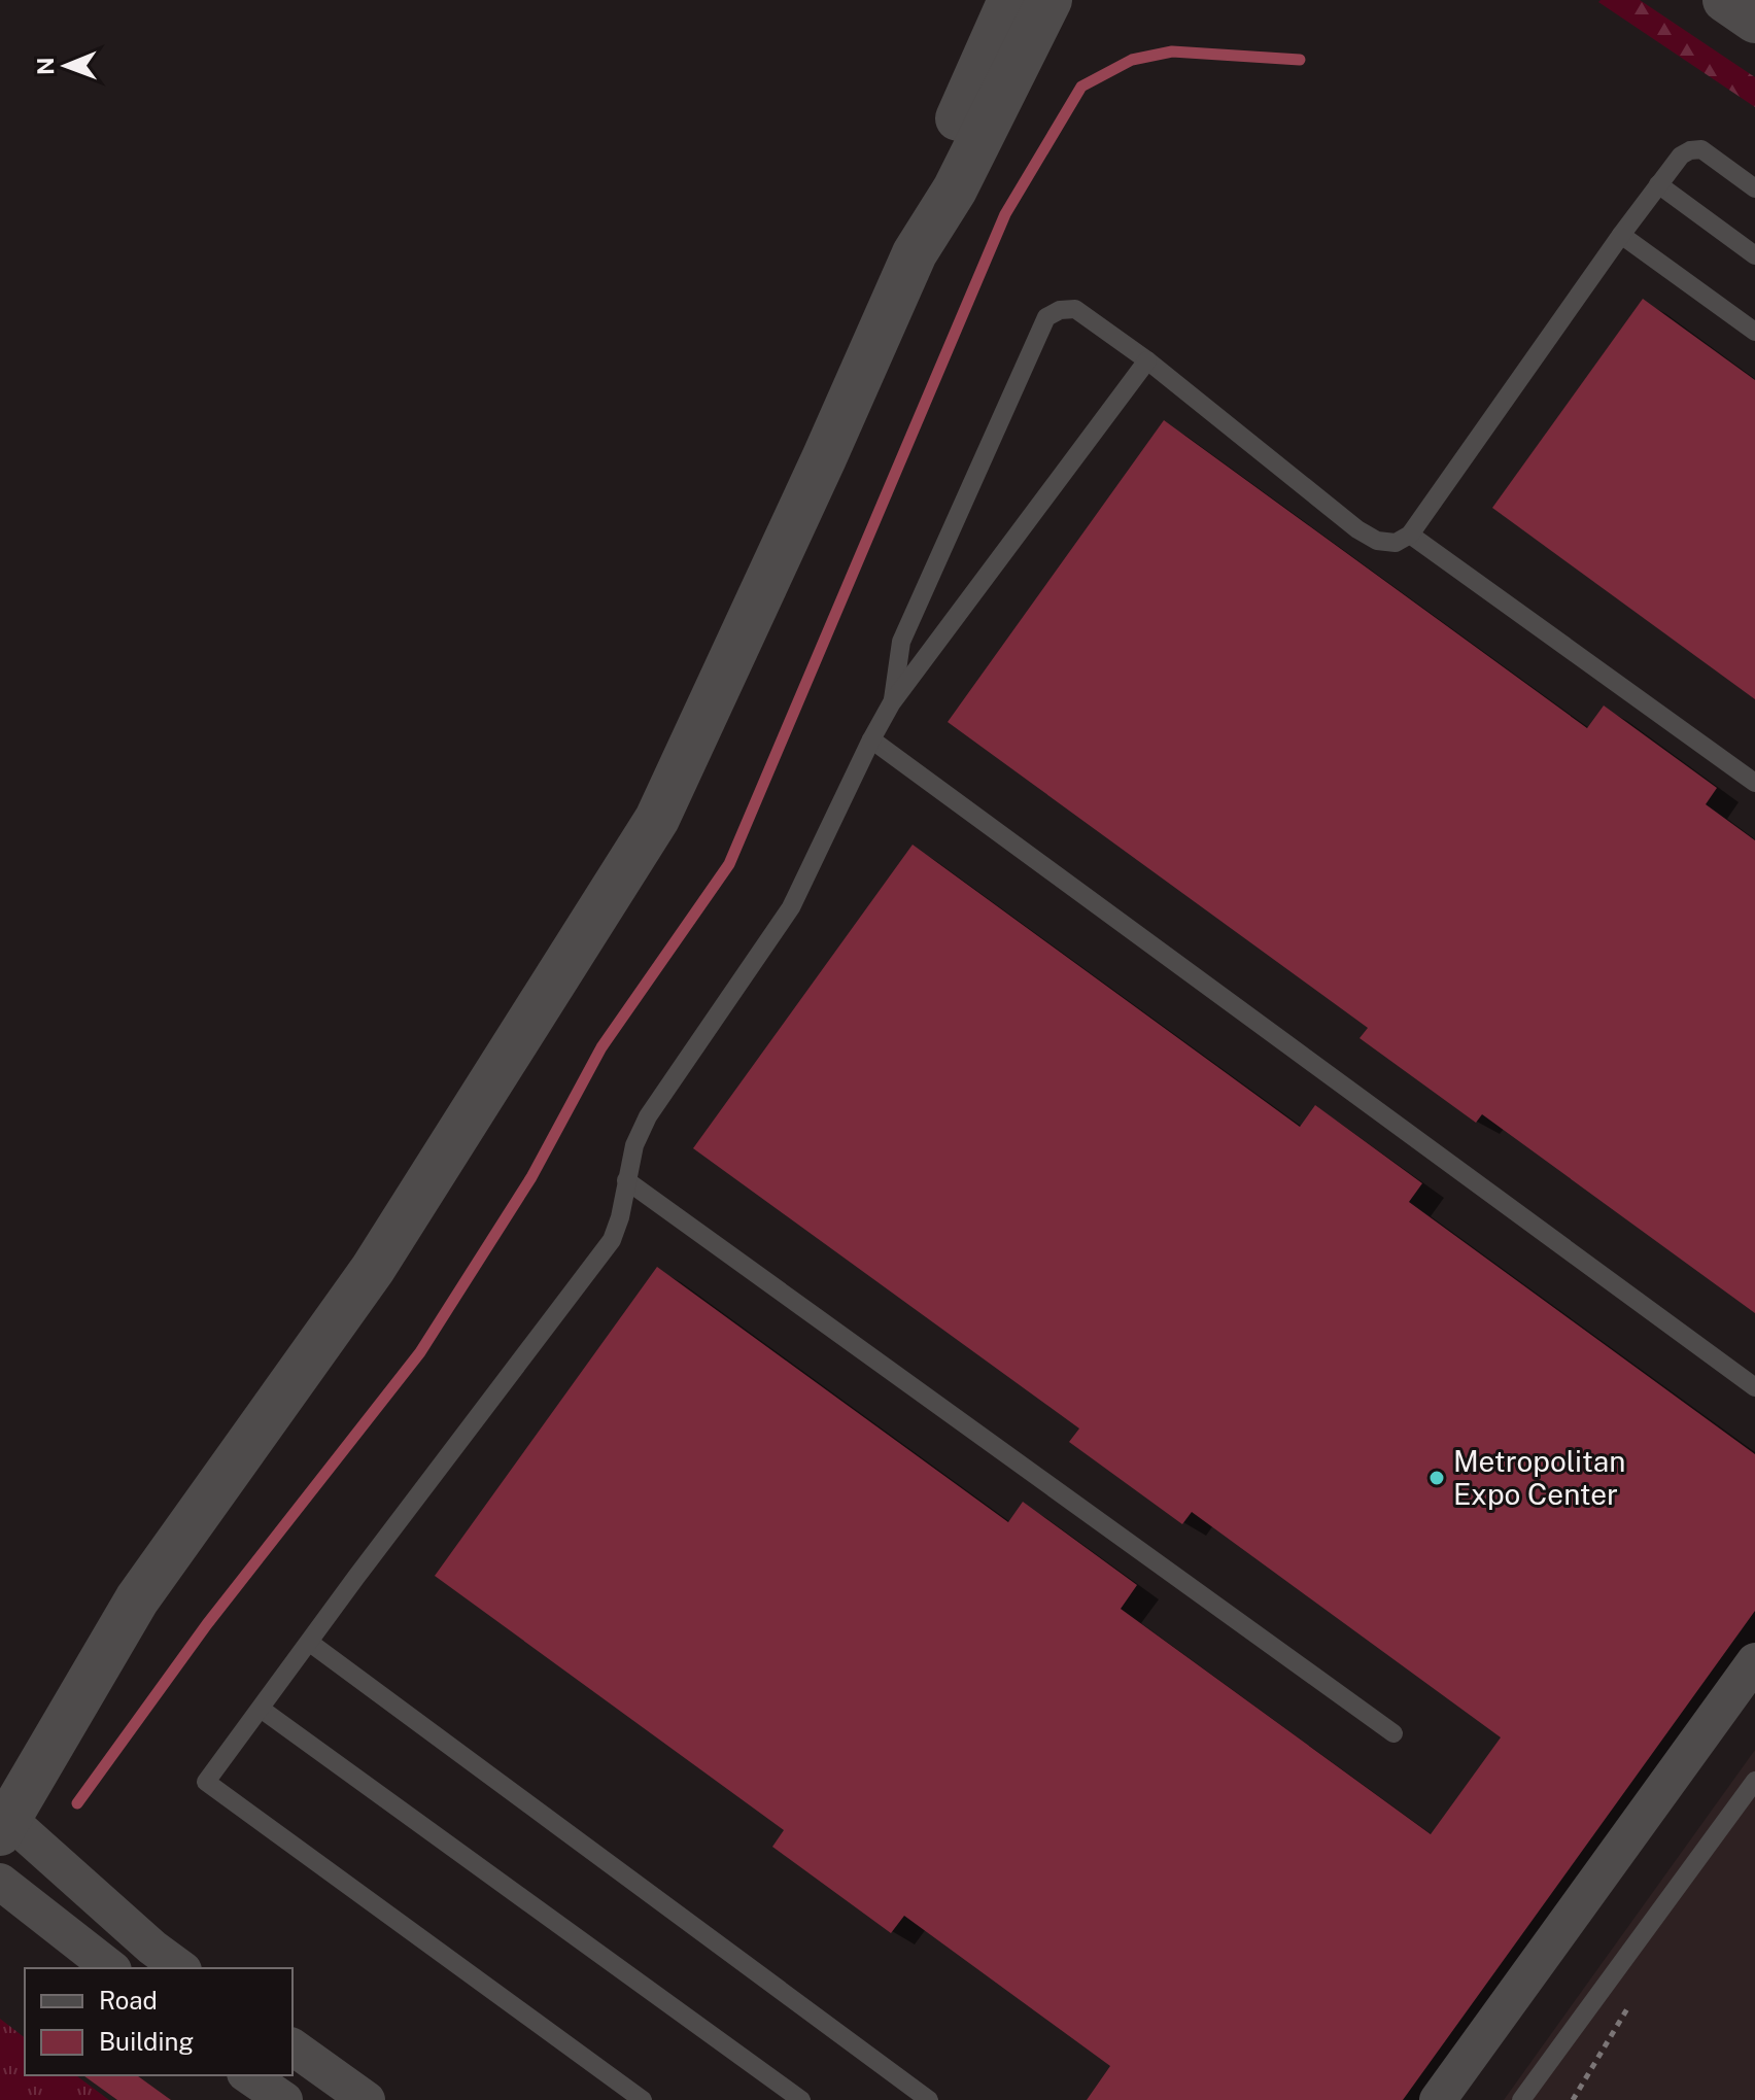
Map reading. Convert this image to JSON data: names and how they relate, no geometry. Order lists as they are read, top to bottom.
{
  "places": ["Metropolitan Expo Center"],
  "legend": ["Road", "Building"],
  "north": "left"
}
